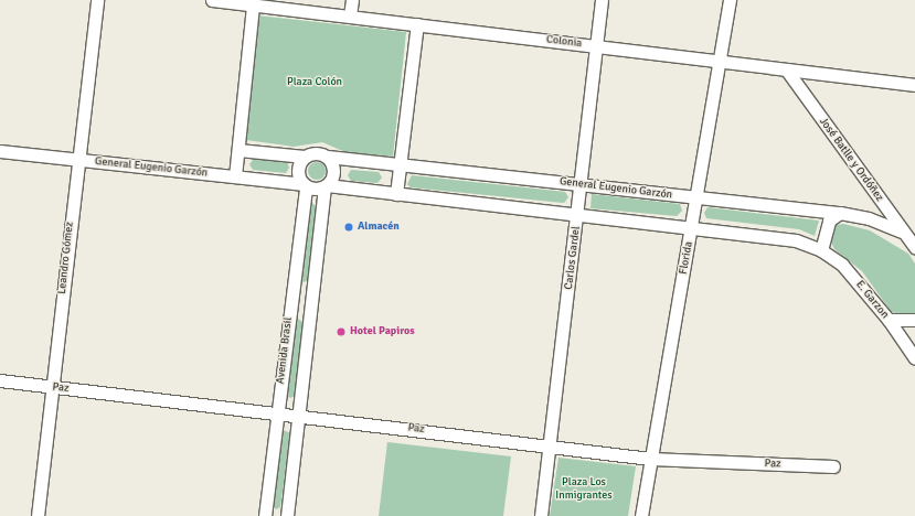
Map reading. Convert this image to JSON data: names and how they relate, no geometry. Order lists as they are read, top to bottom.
{
  "streets": {
    "street": [
      "Colonia",
      "José Batlle y Ordóñez",
      "General Eugenio Garzón",
      "Leandro Gómez",
      "Carlos Gardel",
      "Florida",
      "E. Garzon",
      "Avenida Brasil",
      "Paz"
    ]
  },
  "crossings": [
    ["Colonia", "José Batlle y Ordóñez"],
    ["Colonia", "Carlos Gardel"],
    ["Colonia", "Florida"],
    ["José Batlle y Ordóñez", "General Eugenio Garzón"],
    ["General Eugenio Garzón", "Leandro Gómez"],
    ["General Eugenio Garzón", "Carlos Gardel"],
    ["General Eugenio Garzón", "Florida"],
    ["General Eugenio Garzón", "Avenida Brasil"],
    ["Leandro Gómez", "Paz"],
    ["Carlos Gardel", "Paz"],
    ["Florida", "Paz"],
    ["Avenida Brasil", "Paz"]
  ],
  "parks": ["Plaza Colón", "Plaza Los Inmigrantes"],
  "places": ["Almacén", "Hotel Papiros"]
}
